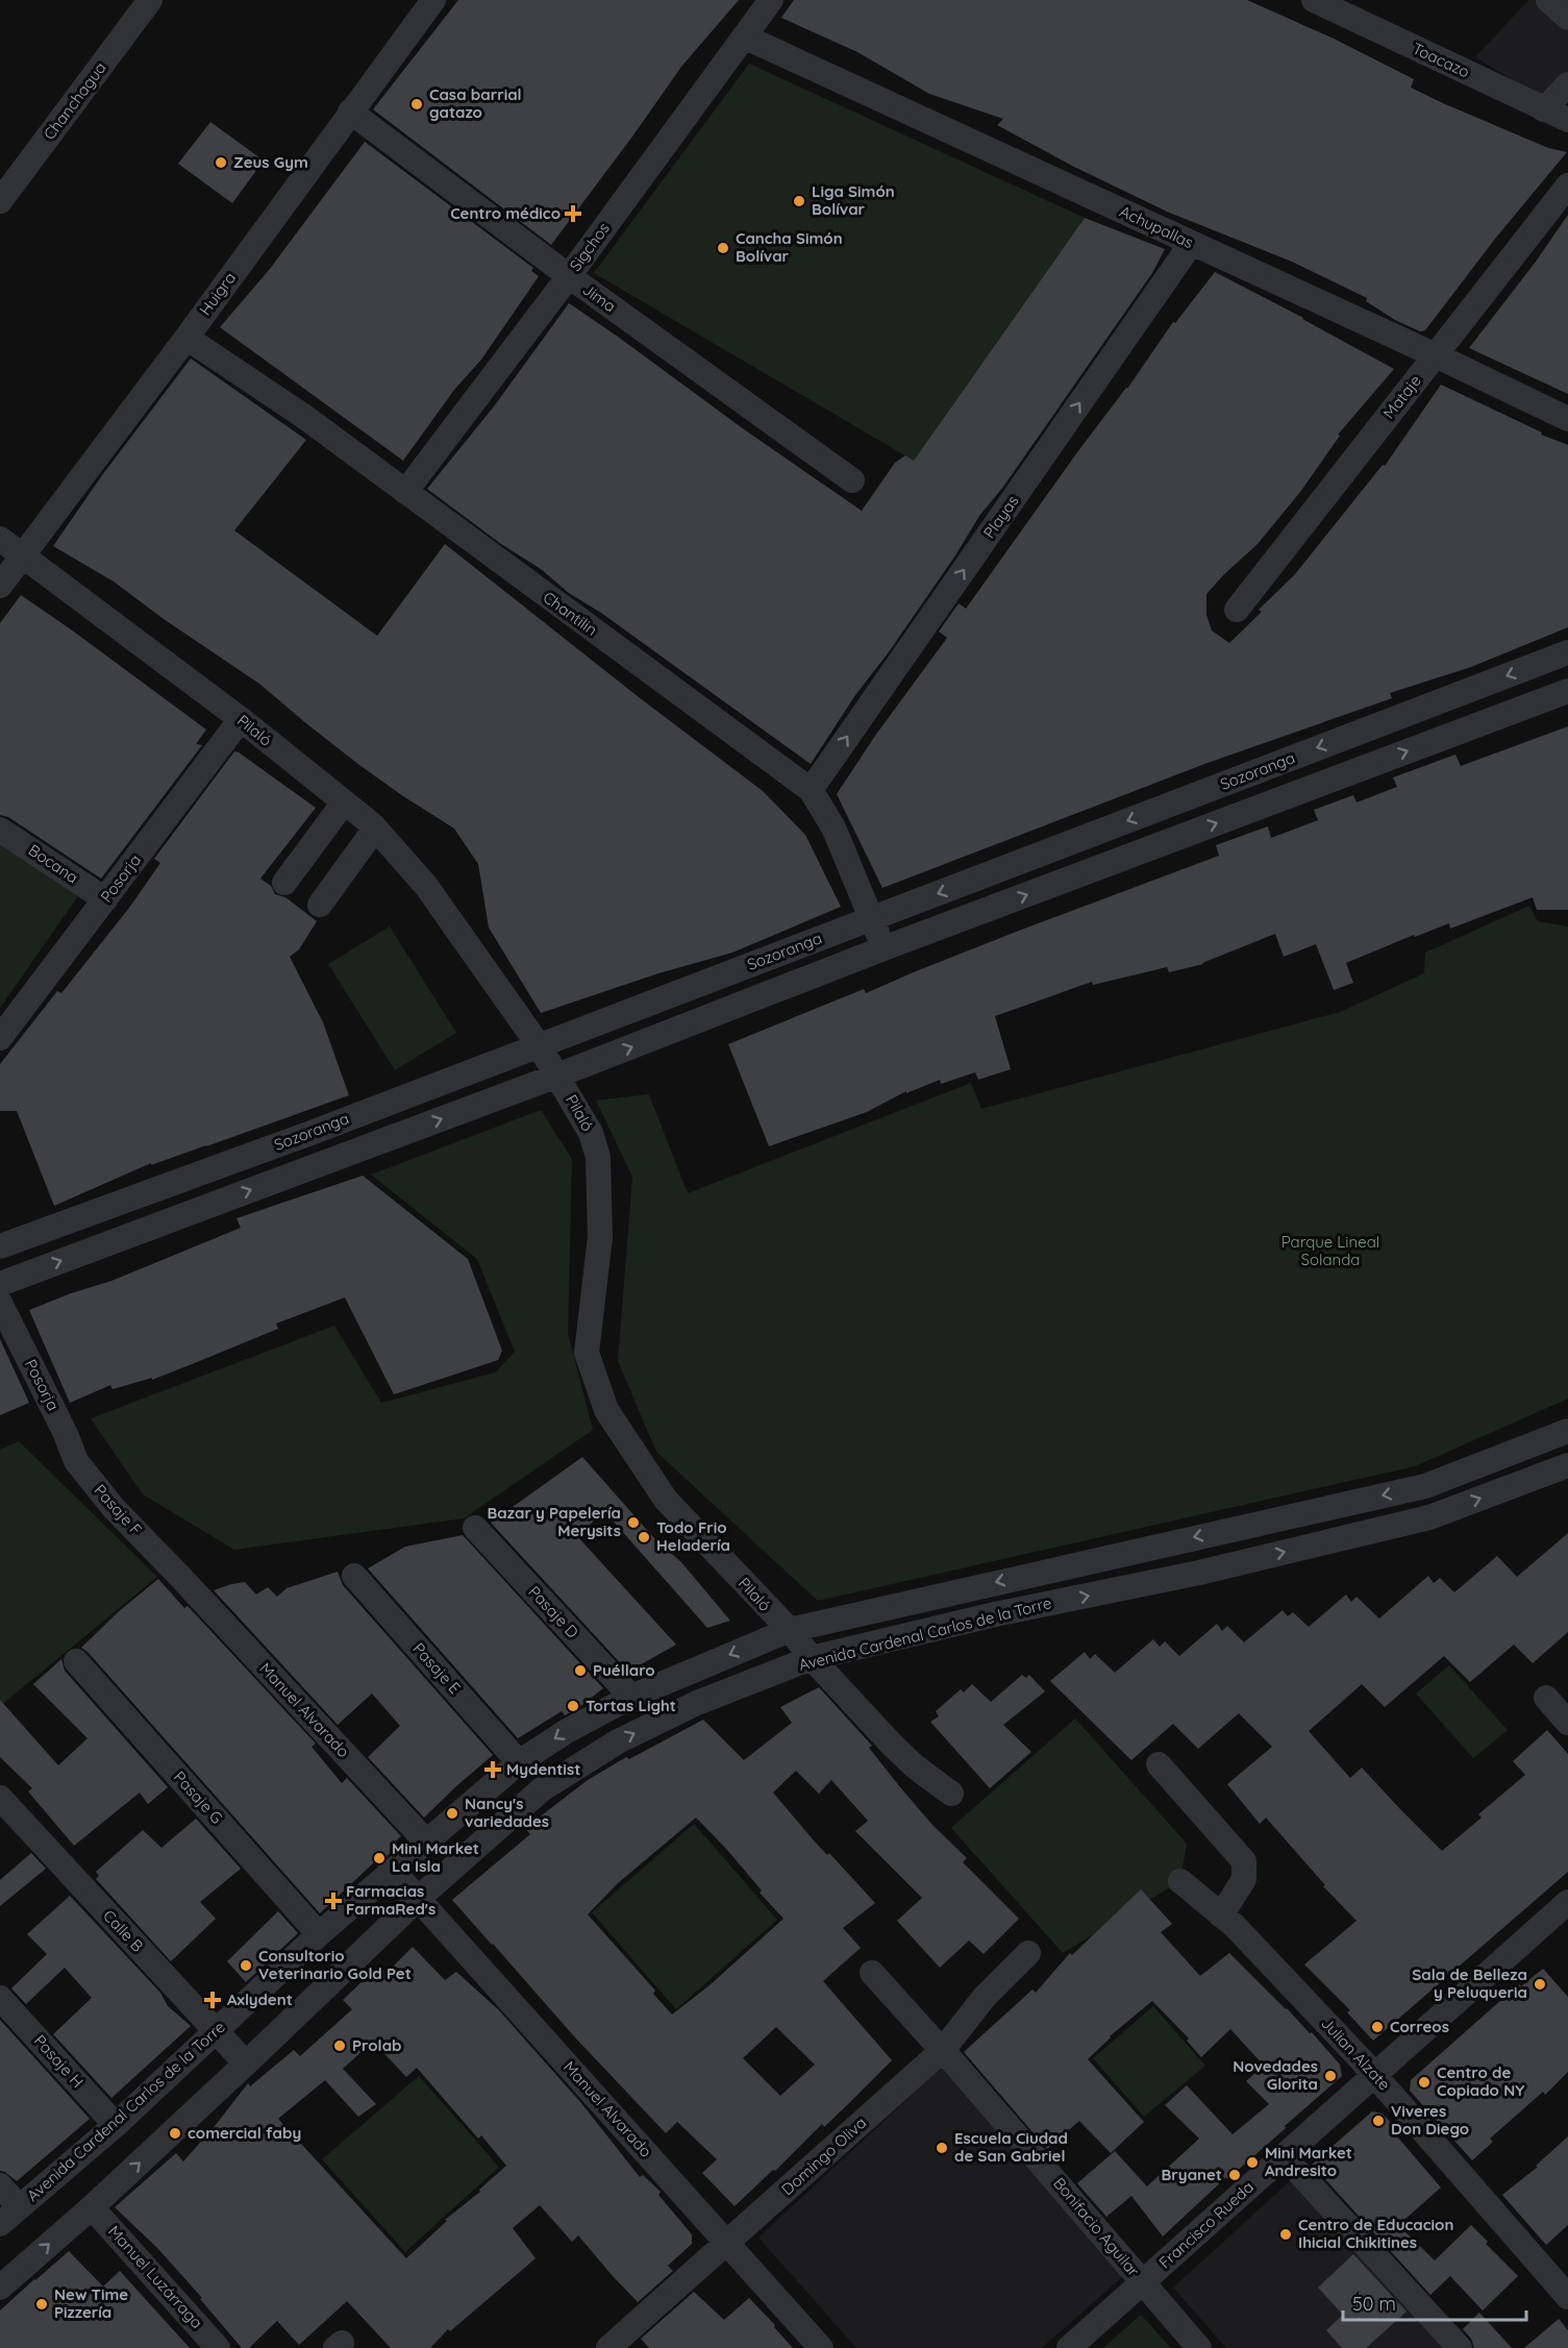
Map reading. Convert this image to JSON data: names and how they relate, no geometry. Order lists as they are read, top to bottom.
{
  "streets": {
    "street": [
      "Toacazo",
      "Chanchagua",
      "Achupallas",
      "Sigchos",
      "Huigra",
      "Jima",
      "Mataje",
      "Playas",
      "Chantilin",
      "Pilaló",
      "Sozoranga",
      "Bocana",
      "Posorja",
      "Pasaje F",
      "Pasaje D",
      "Avenida Cardenal Carlos de la Torre",
      "Pasaje E",
      "Manuel Alvarado",
      "Pasaje G",
      "Calle B",
      "Julian Alzate",
      "Pasaje H",
      "Domingo Oliva",
      "Francisco Rueda",
      "Bonifacio Aguilar",
      "Manuel Luzárraga"
    ]
  },
  "crossings": [
    ["Achupallas", "Sigchos"],
    ["Achupallas", "Mataje"],
    ["Achupallas", "Playas"],
    ["Sigchos", "Jima"],
    ["Sigchos", "Chantilin"],
    ["Huigra", "Jima"],
    ["Huigra", "Chantilin"],
    ["Huigra", "Pilaló"],
    ["Playas", "Chantilin"],
    ["Chantilin", "Sozoranga"],
    ["Pilaló", "Sozoranga"],
    ["Pilaló", "Posorja"],
    ["Pilaló", "Avenida Cardenal Carlos de la Torre"],
    ["Bocana", "Posorja"],
    ["Posorja", "Pasaje F"],
    ["Pasaje F", "Manuel Alvarado"],
    ["Pasaje D", "Avenida Cardenal Carlos de la Torre"],
    ["Avenida Cardenal Carlos de la Torre", "Pasaje E"],
    ["Avenida Cardenal Carlos de la Torre", "Manuel Alvarado"],
    ["Avenida Cardenal Carlos de la Torre", "Pasaje G"],
    ["Avenida Cardenal Carlos de la Torre", "Calle B"],
    ["Avenida Cardenal Carlos de la Torre", "Pasaje H"],
    ["Avenida Cardenal Carlos de la Torre", "Manuel Luzárraga"],
    ["Manuel Alvarado", "Domingo Oliva"],
    ["Julian Alzate", "Francisco Rueda"],
    ["Domingo Oliva", "Bonifacio Aguilar"],
    ["Francisco Rueda", "Bonifacio Aguilar"]
  ],
  "one_way": ["Playas"],
  "parks": ["Parque Lineal Solanda"],
  "places": {
    "other": [
      "Casa barrial gatazo",
      "Zeus Gym",
      "Liga Simón Bolívar",
      "Cancha Simón Bolívar",
      "Bazar y Papelería Merysits",
      "Todo Frio Heladería",
      "Puéllaro",
      "Tortas Light",
      "Nancy's variedades",
      "Mini Market La Isla",
      "Consultorio Veterinario Gold Pet",
      "Sala de Belleza y Peluqueria",
      "Correos",
      "Prolab",
      "Novedades Glorita",
      "Centro de Copiado NY",
      "Viveres Don Diego",
      "comercial faby",
      "Escuela Ciudad de San Gabriel",
      "Mini Market Andresito",
      "Bryanet",
      "Centro de Educacion Ihicial Chikitines",
      "New Time Pizzería"
    ],
    "health": [
      "Centro médico",
      "Mydentist",
      "Farmacias FarmaRed's",
      "Axlydent"
    ]
  },
  "scale_bar": "50 m"
}
